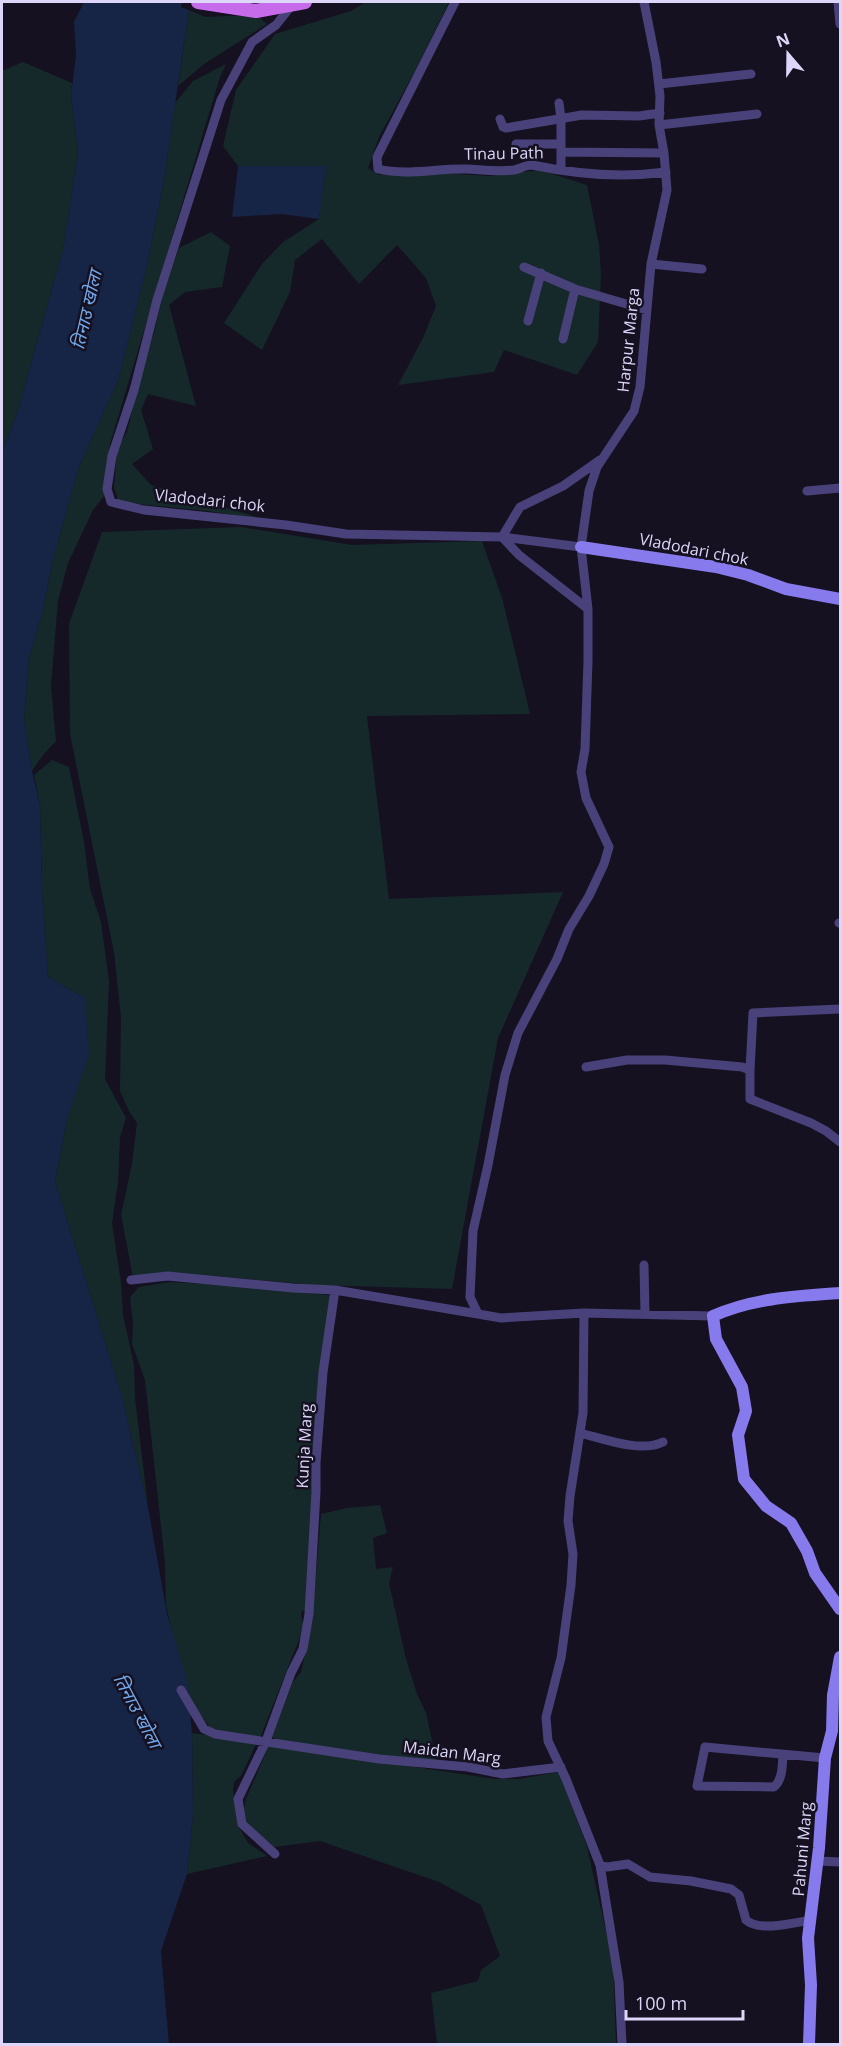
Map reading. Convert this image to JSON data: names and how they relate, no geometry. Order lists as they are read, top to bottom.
{
  "streets": {
    "street": [
      "Tinau Path",
      "Harpur Marga",
      "Vladodari chok",
      "Kunja Marg",
      "Maidan Marg",
      "Pahuni Marg"
    ]
  },
  "crossings": [
    ["Tinau Path", "Harpur Marga"],
    ["Harpur Marga", "Vladodari chok"],
    ["Kunja Marg", "Maidan Marg"]
  ],
  "water": ["तिनाउ खोला"],
  "scale_bar": "100 m",
  "north": "top"
}
